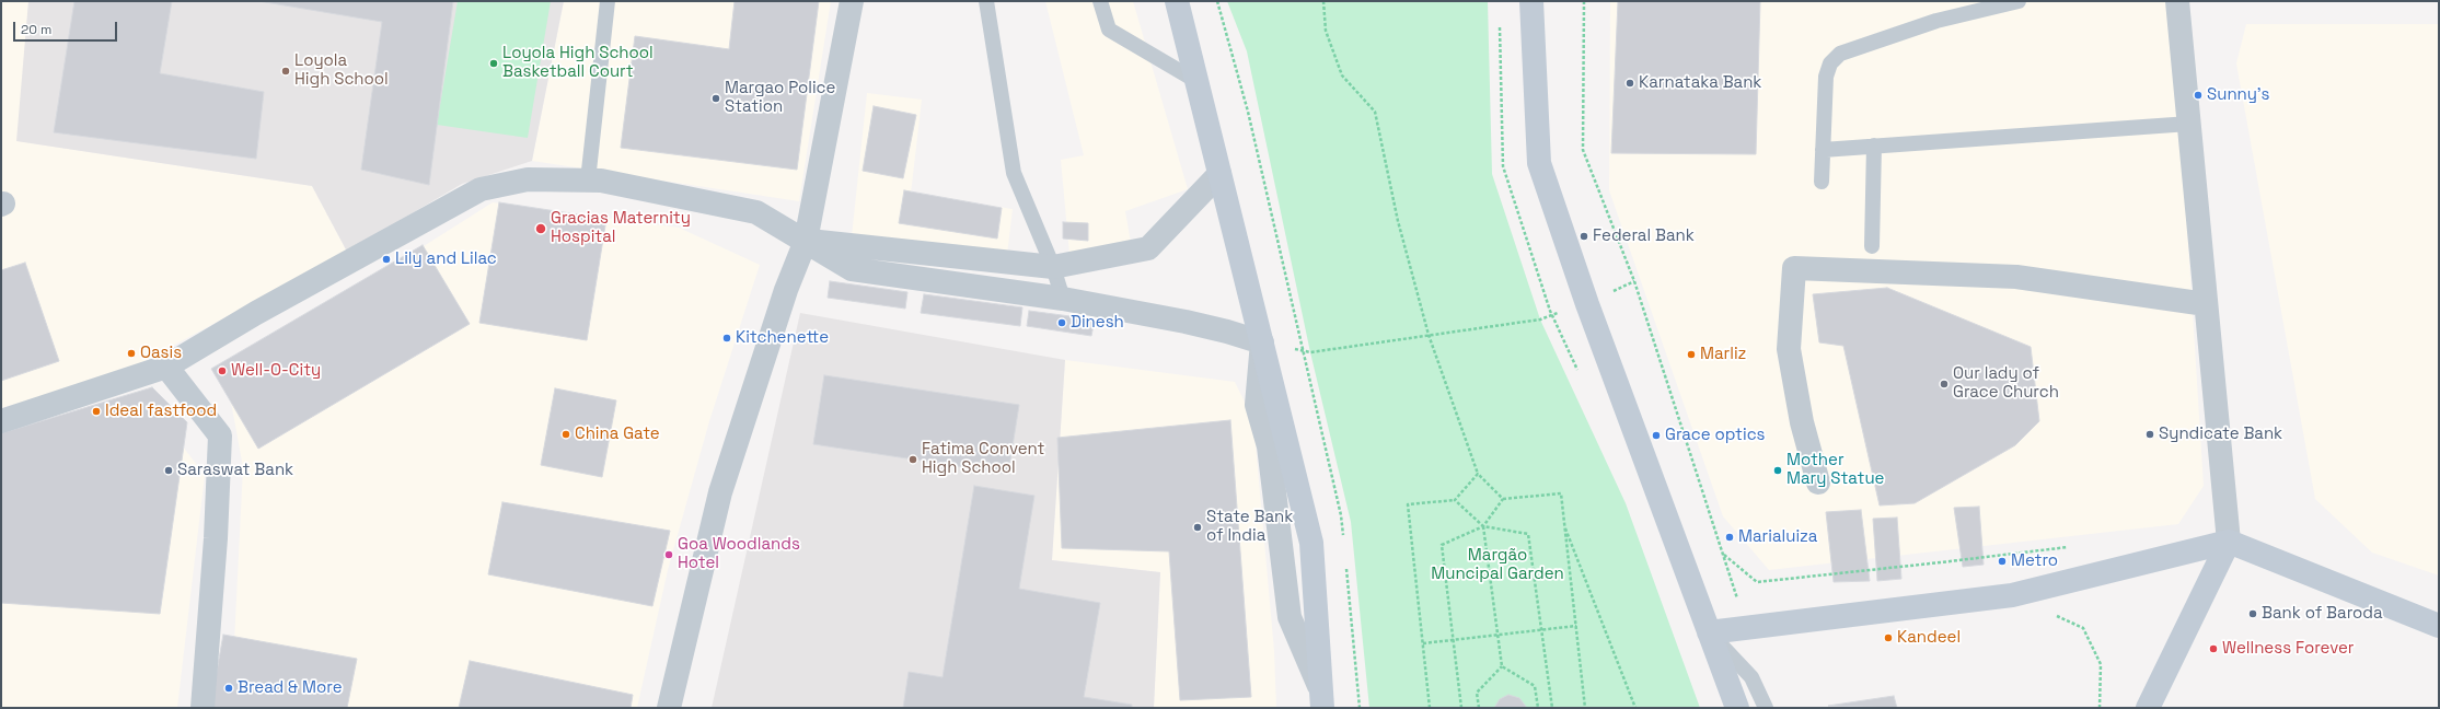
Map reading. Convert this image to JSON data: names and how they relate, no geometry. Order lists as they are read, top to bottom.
{
  "parks": ["Margão Muncipal Garden"],
  "places": [
    "Loyola High School Basketball Court",
    "Loyola High School",
    "Karnataka Bank",
    "Sunny's",
    "Margao Police Station",
    "Gracias Maternity Hospital",
    "Federal Bank",
    "Lily and Lilac",
    "Dinesh",
    "Kitchenette",
    "Oasis",
    "Marliz",
    "Well-O-City",
    "Our lady of Grace Church",
    "Ideal fastfood",
    "China Gate",
    "Syndicate Bank",
    "Grace optics",
    "Fatima Convent High School",
    "Saraswat Bank",
    "Mother Mary Statue",
    "State Bank of India",
    "Marialuiza",
    "Goa Woodlands Hotel",
    "Metro",
    "Bank of Baroda",
    "Kandeel",
    "Wellness Forever",
    "Bread & More"
  ],
  "scale_bar": "20 m"
}
